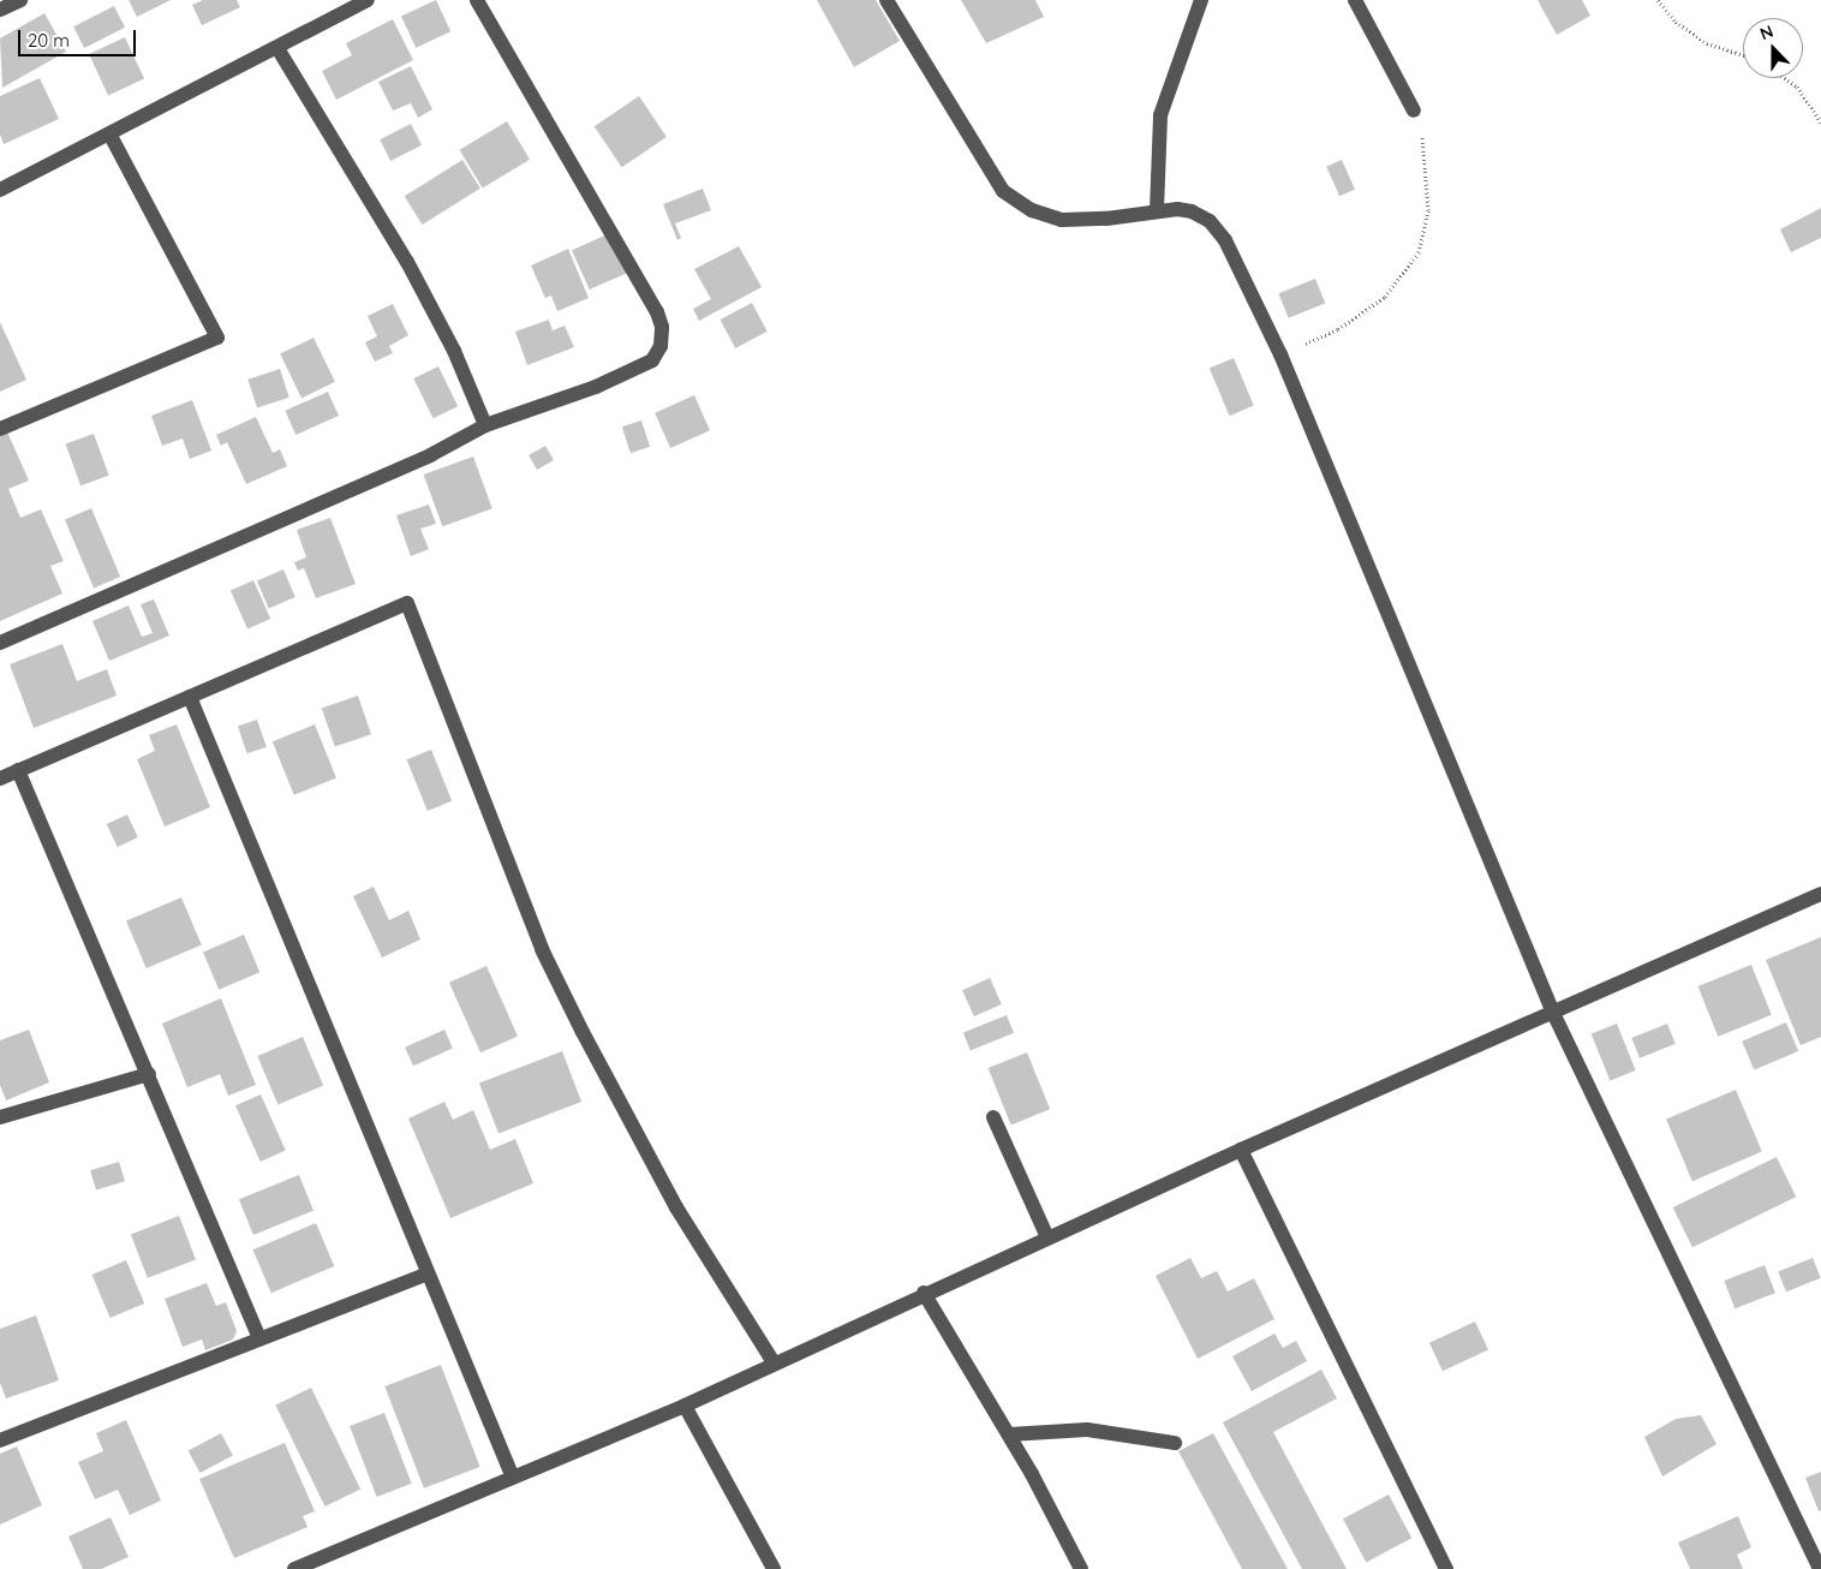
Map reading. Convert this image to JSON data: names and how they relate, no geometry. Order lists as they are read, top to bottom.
{
  "scale_bar": "20 m",
  "north": "top"
}
